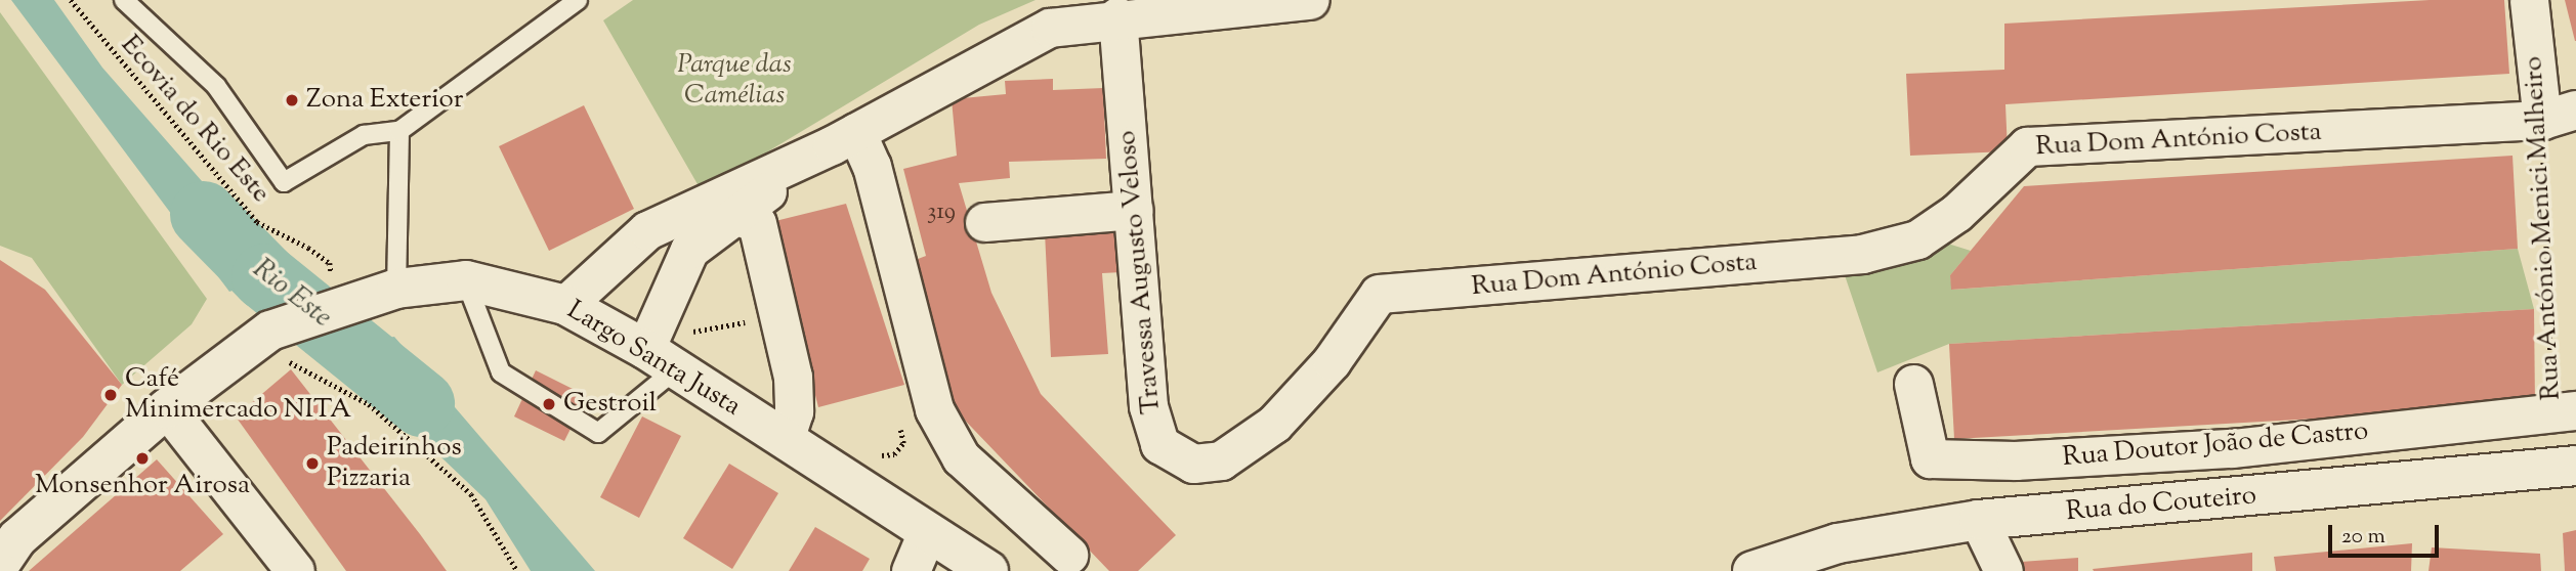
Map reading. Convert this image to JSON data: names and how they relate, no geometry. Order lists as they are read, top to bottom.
{
  "streets": {
    "main road": ["Largo Santa Justa", "Rua do Couteiro"],
    "street": [
      "Rua Dom António Costa",
      "Rua António Menici Malheiro",
      "Travessa Augusto Veloso",
      "Rua Doutor João de Castro"
    ],
    "path": ["Ecovia do Rio Este"]
  },
  "crossings": [
    ["Ecovia do Rio Este", "Largo Santa Justa"],
    ["Rua Dom António Costa", "Rua António Menici Malheiro"],
    ["Rua Dom António Costa", "Travessa Augusto Veloso"],
    ["Rua António Menici Malheiro", "Rua Doutor João de Castro"]
  ],
  "water": ["Rio Este"],
  "parks": ["Parque das Camélias"],
  "places": [
    "Zona Exterior",
    "Café Minimercado NITA",
    "Gestroil",
    "Monsenhor Airosa",
    "Padeirinhos Pizzaria"
  ],
  "house_numbers": ["319"],
  "scale_bar": "20 m"
}
